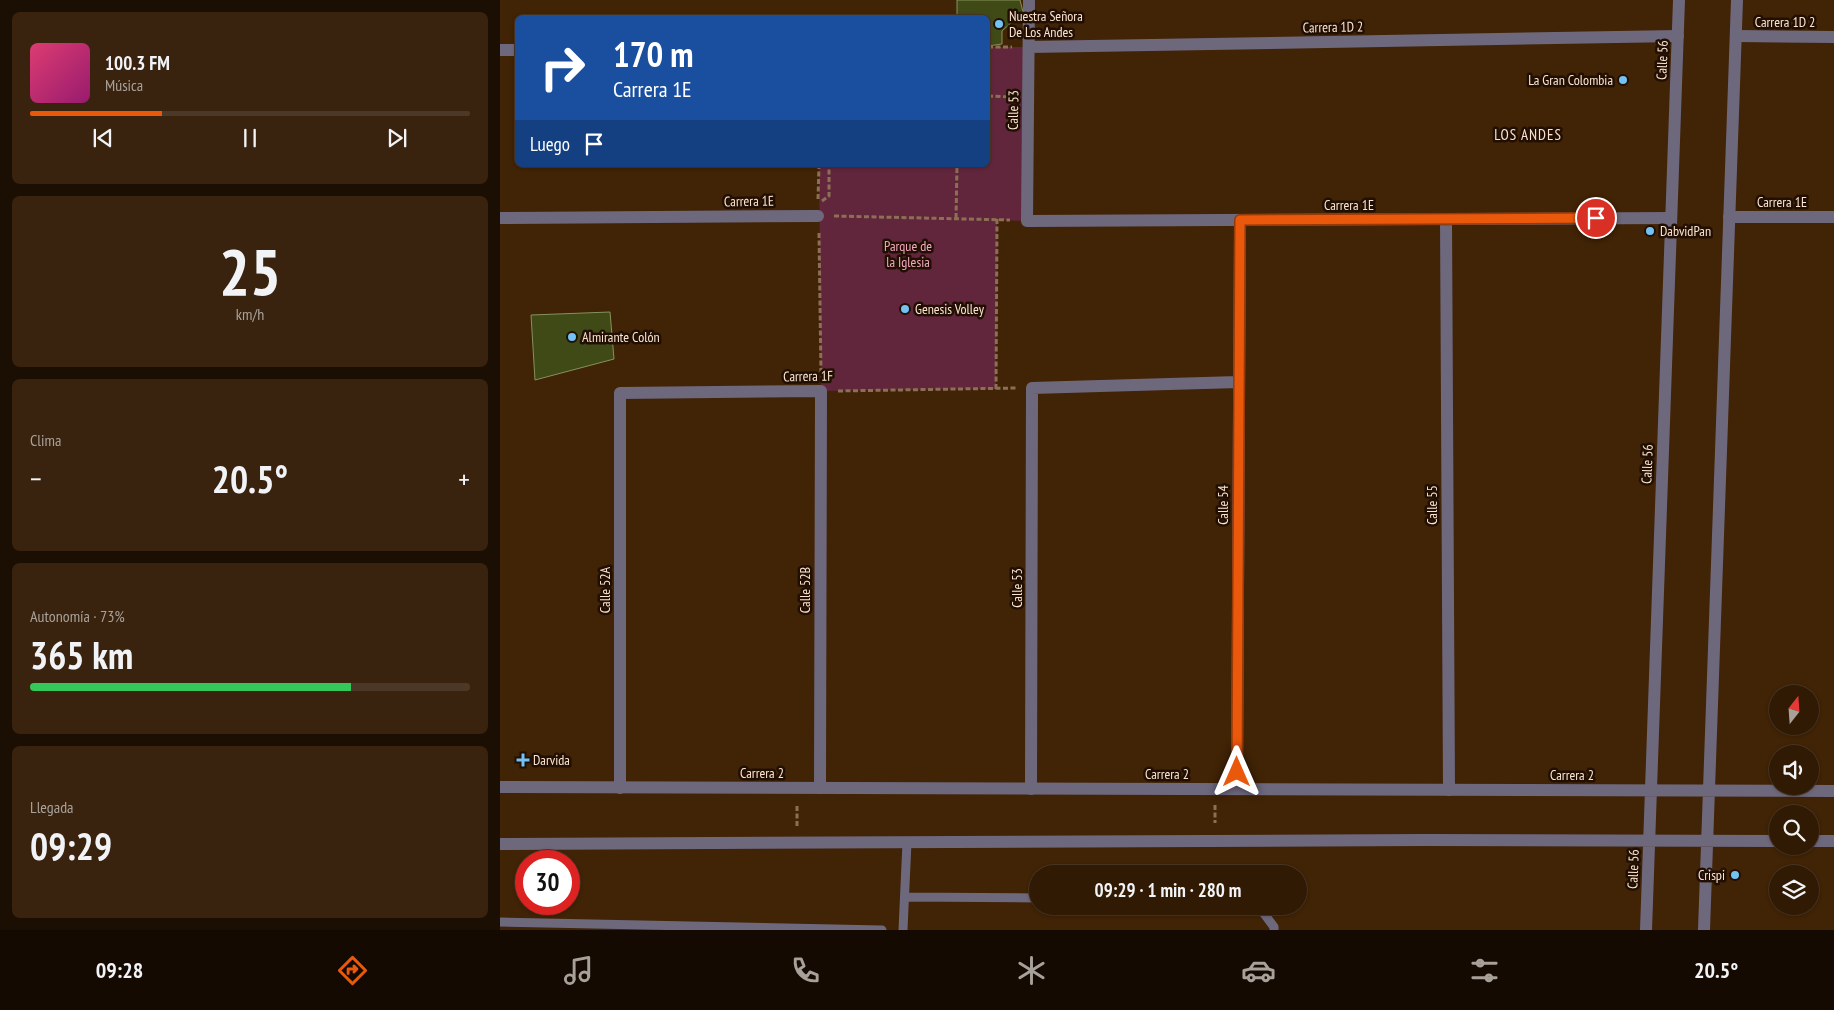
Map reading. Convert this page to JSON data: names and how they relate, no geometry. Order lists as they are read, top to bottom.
{
  "streets": {
    "street": [
      "Carrera 1D 2",
      "Calle 56",
      "Calle 53",
      "Carrera 1E",
      "Carrera 1F",
      "Calle 54",
      "Calle 55",
      "Calle 52A",
      "Calle 52B",
      "Carrera 2"
    ]
  },
  "crossings": [
    ["Carrera 1D 2", "Calle 56"],
    ["Carrera 1D 2", "Calle 53"],
    ["Calle 56", "Carrera 1E"],
    ["Calle 56", "Carrera 2"],
    ["Calle 53", "Carrera 1E"],
    ["Calle 53", "Calle 54"],
    ["Calle 53", "Carrera 2"],
    ["Carrera 1E", "Calle 54"],
    ["Carrera 1E", "Calle 55"],
    ["Carrera 1F", "Calle 52A"],
    ["Carrera 1F", "Calle 52B"],
    ["Calle 54", "Carrera 2"],
    ["Calle 55", "Carrera 2"],
    ["Calle 52A", "Carrera 2"],
    ["Calle 52B", "Carrera 2"]
  ],
  "districts": ["LOS ANDES"],
  "parks": ["Parque de la Iglesia"],
  "places": {
    "other": [
      "Nuestra Señora De Los Andes",
      "La Gran Colombia",
      "DabvidPan",
      "Genesis Volley",
      "Almirante Colón",
      "Crispi"
    ],
    "health": ["Darvida"]
  },
  "north": "top",
  "page": {
    "turn": ["170 m", "Carrera 1E"],
    "song": ["100.3 FM", "Música"],
    "then": "Luego",
    "tile": [
      ["25", "km/h"],
      "Clima",
      ["Autonomía · 73%", "365 km"],
      ["Llegada", "09:29"]
    ],
    "heat": ["−", "20.5°", "+"],
    "limit": "30",
    "trip": "09:29 · 1 min · 280 m",
    "tabs": ["09:28", "20.5°"]
  }
}
